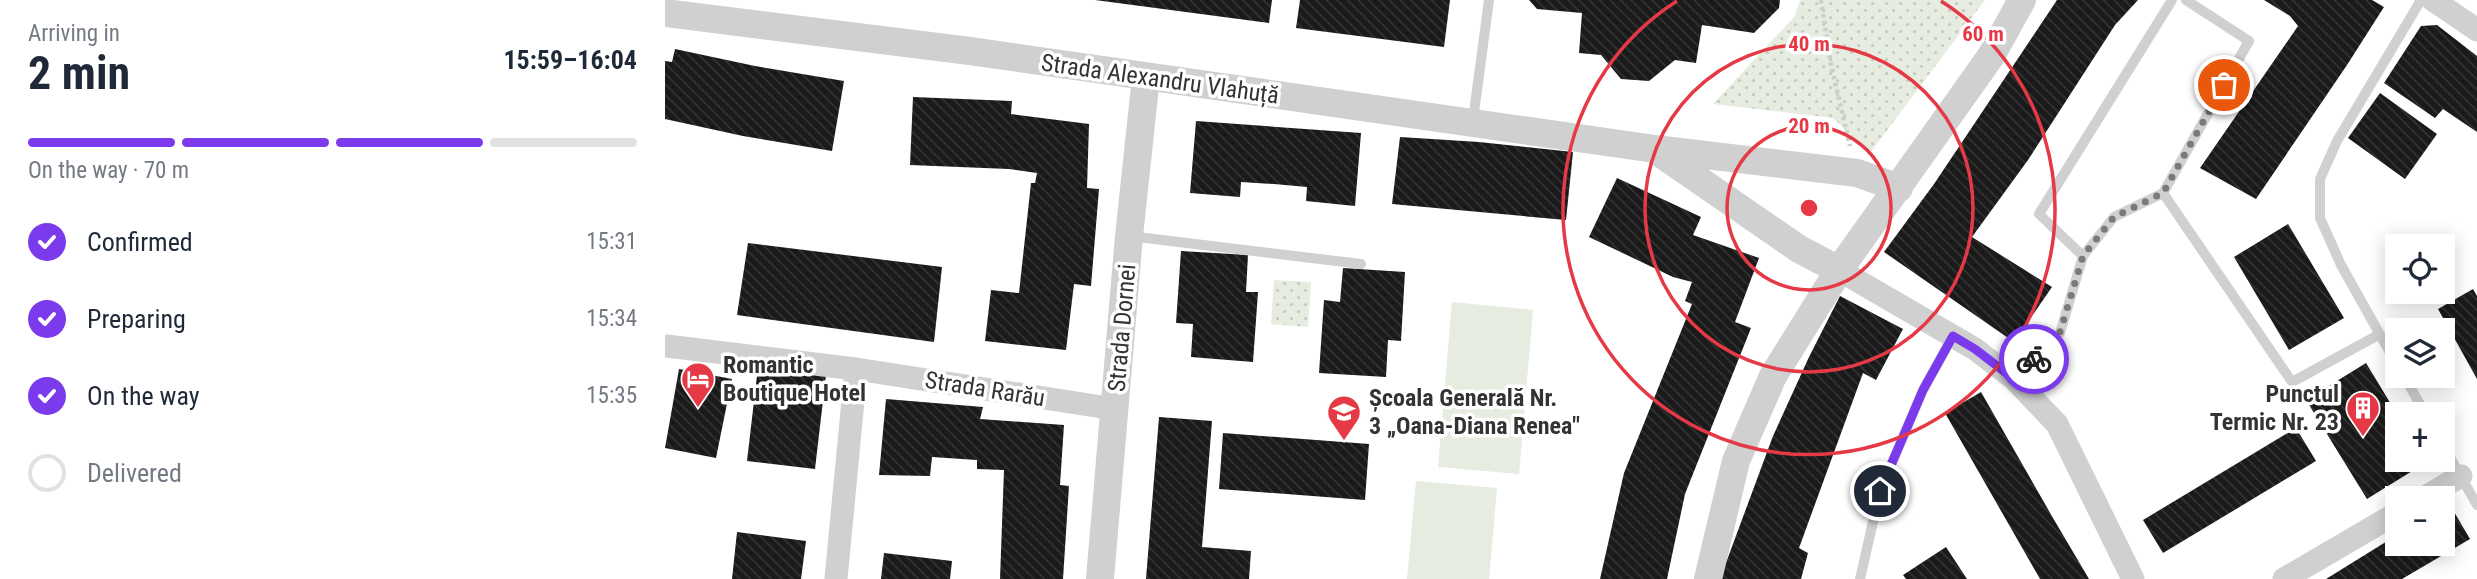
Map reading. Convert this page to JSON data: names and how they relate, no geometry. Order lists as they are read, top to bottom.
{
  "streets": {
    "street": ["Strada Alexandru Vlahuță", "Strada Dornei", "Strada Rarău"]
  },
  "crossings": [
    ["Strada Alexandru Vlahuță", "Strada Dornei"],
    ["Strada Dornei", "Strada Rarău"]
  ],
  "places": {
    "hotel": ["Romantic Boutique Hotel"],
    "building": ["Punctul Termic Nr. 23"],
    "school or university": ["Școala Generală Nr. 3 „Oana-Diana Renea\""]
  },
  "page": {
    "heading": ["2 min", "Arriving in", "15:59–16:04"],
    "bar": "On the way · 70 m",
    "list": [
      ["Confirmed", "15:31"],
      ["Preparing", "15:34"],
      ["On the way", "15:35"],
      "Delivered"
    ],
    "map_buttons": ["+", "−"]
  },
  "rings": ["60 m", "40 m", "20 m"]
}
